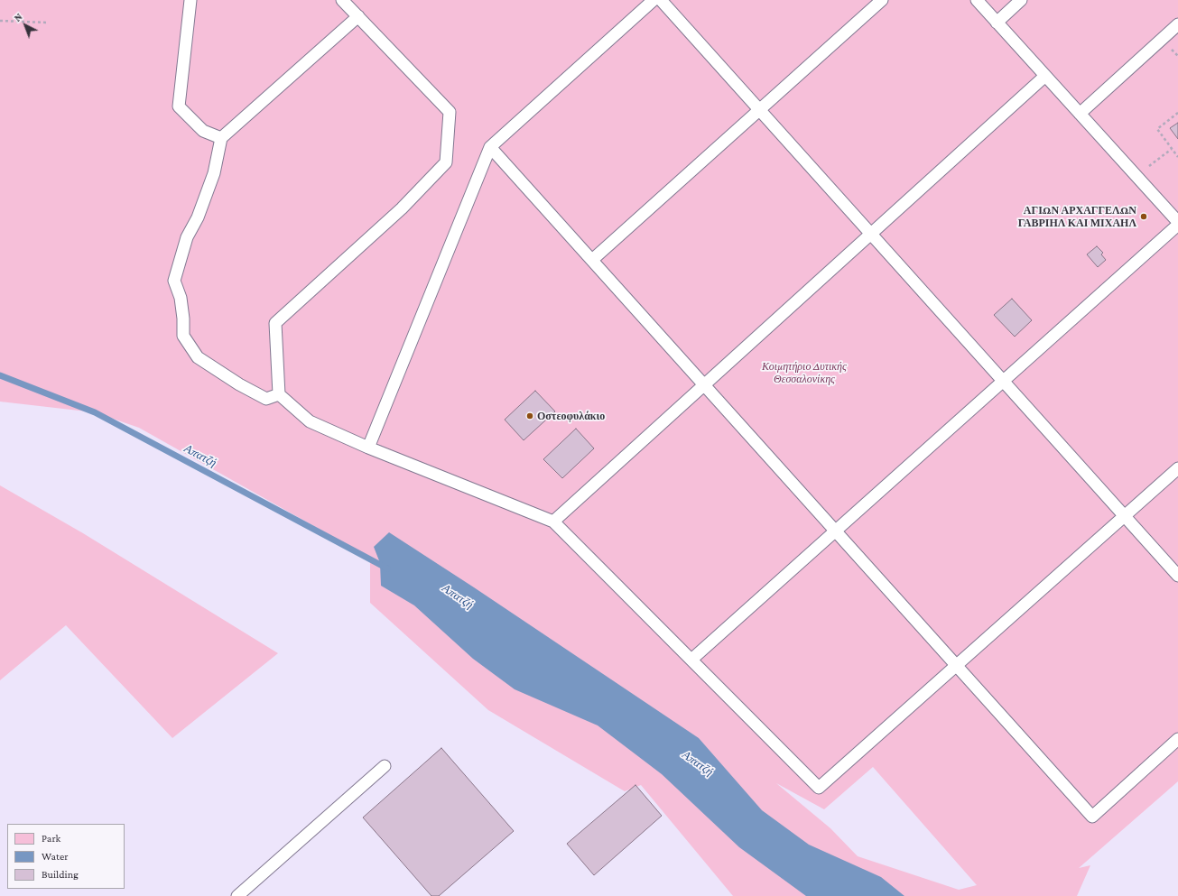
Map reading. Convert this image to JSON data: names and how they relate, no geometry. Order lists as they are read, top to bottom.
{
  "water": ["Απατζή"],
  "parks": ["Κοιμητήριο Δυτικής Θεσσαλονίκης"],
  "places": ["ΑΓΙΩΝ ΑΡΧΑΓΓΕΛΩΝ ΓΑΒΡΙΗΛ ΚΑΙ ΜΙΧΑΗΛ", "Οστεοφυλάκιο"],
  "legend": ["Park", "Water", "Building"],
  "north": "top left"
}
